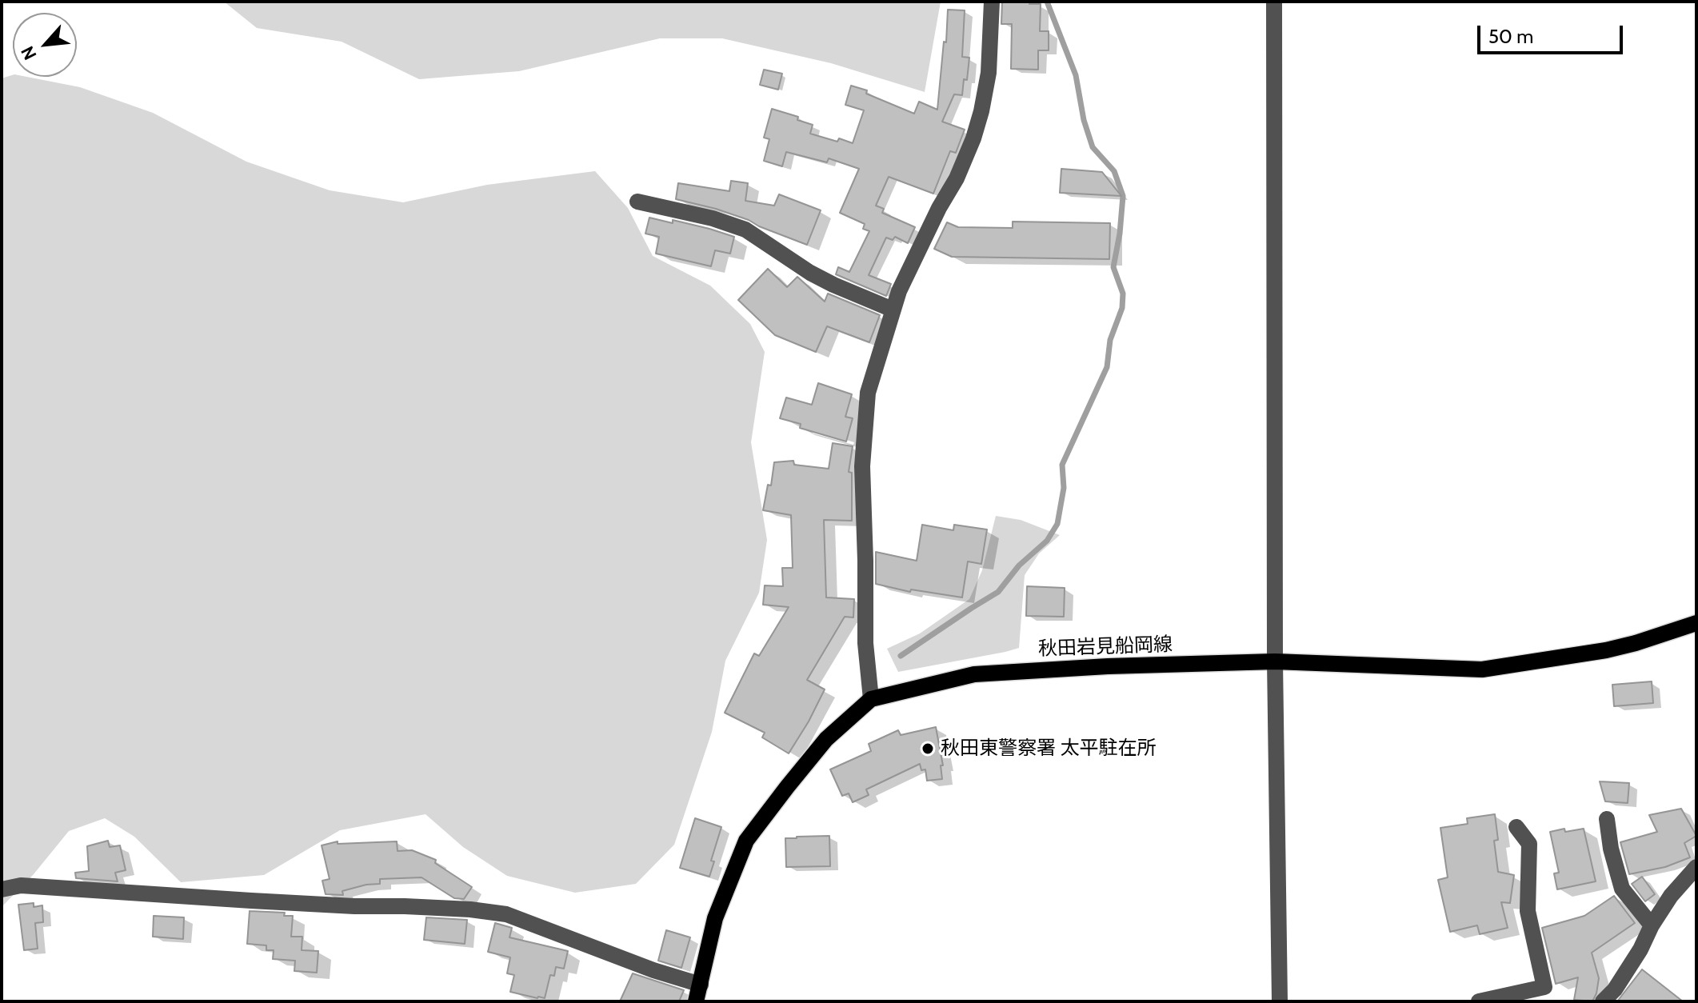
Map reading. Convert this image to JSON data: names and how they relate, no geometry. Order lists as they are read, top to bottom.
{
  "streets": {
    "main road": ["秋田岩見船岡線"]
  },
  "places": ["秋田東警察署 太平駐在所"],
  "scale_bar": "50 m",
  "north": "bottom left"
}
